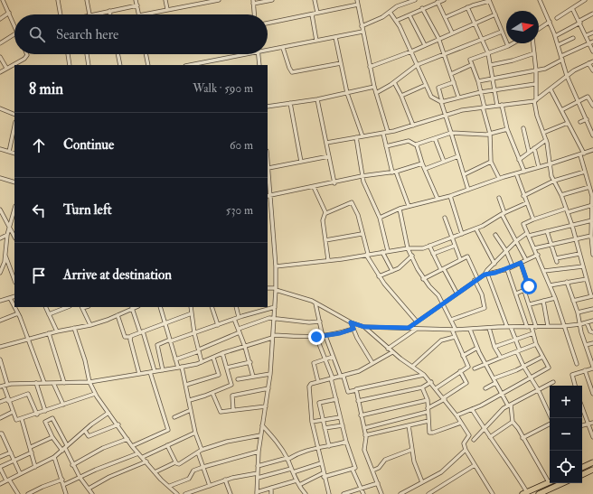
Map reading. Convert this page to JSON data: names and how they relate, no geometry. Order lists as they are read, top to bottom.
{
  "north": "right",
  "page": {
    "search": "Search here",
    "heading": ["8 min", "Walk · 590 m"],
    "list": [
      ["Continue", "60 m"],
      ["Turn left", "530 m"],
      "Arrive at destination"
    ],
    "map_buttons": ["+", "−"]
  }
}
